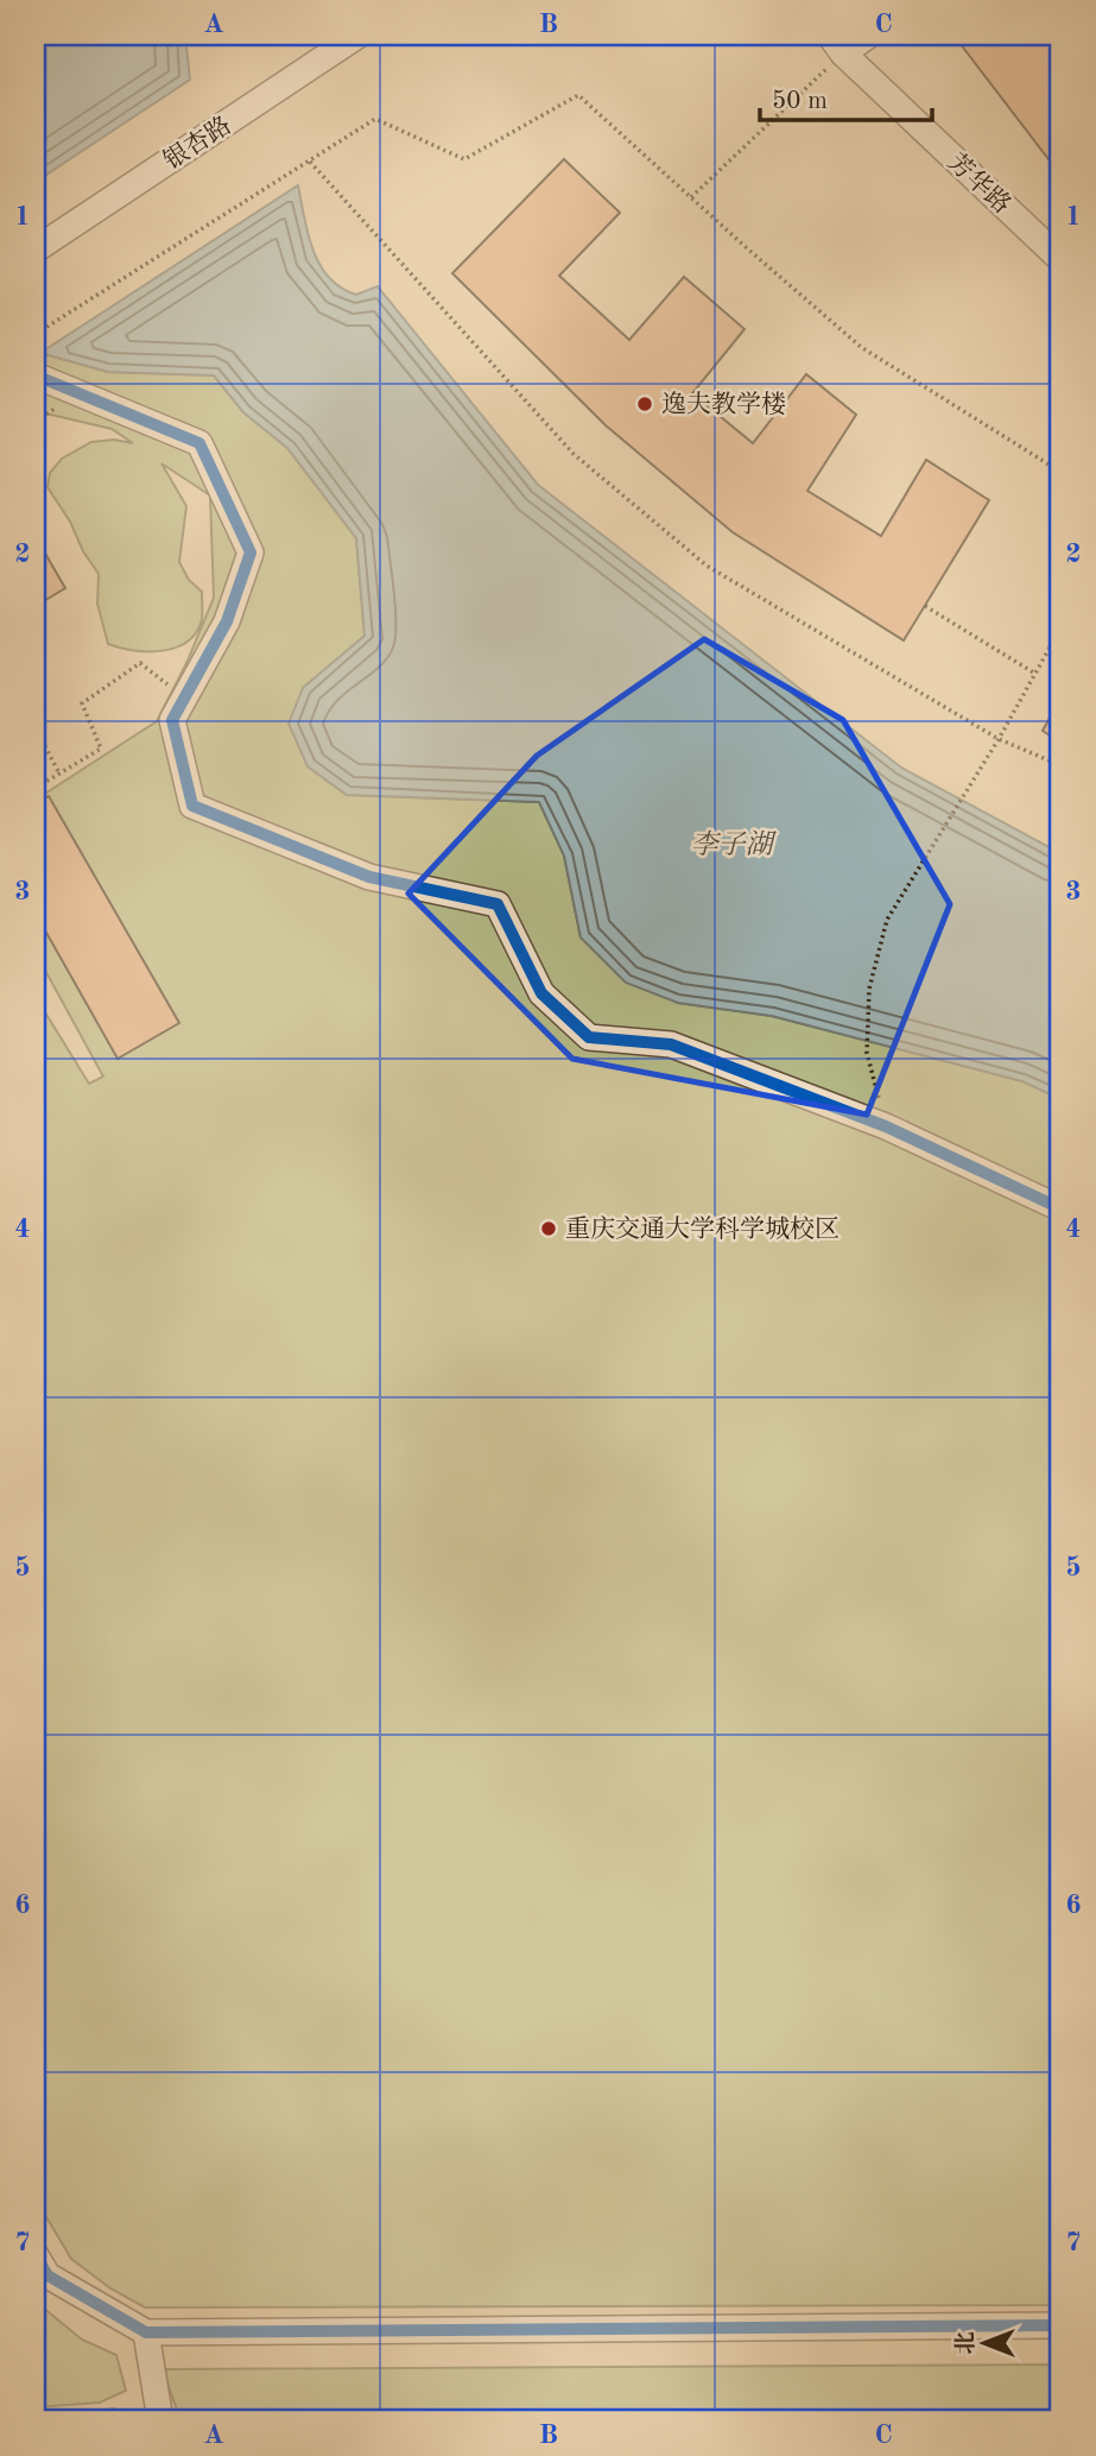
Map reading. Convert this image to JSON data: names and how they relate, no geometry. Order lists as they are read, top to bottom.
{
  "streets": {
    "street": ["银杏路", "芳华路"]
  },
  "water": ["李子湖"],
  "places": ["逸夫教学楼", "重庆交通大学科学城校区"],
  "scale_bar": "50 m",
  "north": "left",
  "grid": {
    "columns": ["A", "B", "C"],
    "rows": [
      "1",
      "2",
      "3",
      "4",
      "5",
      "6",
      "7"
    ]
  }
}
